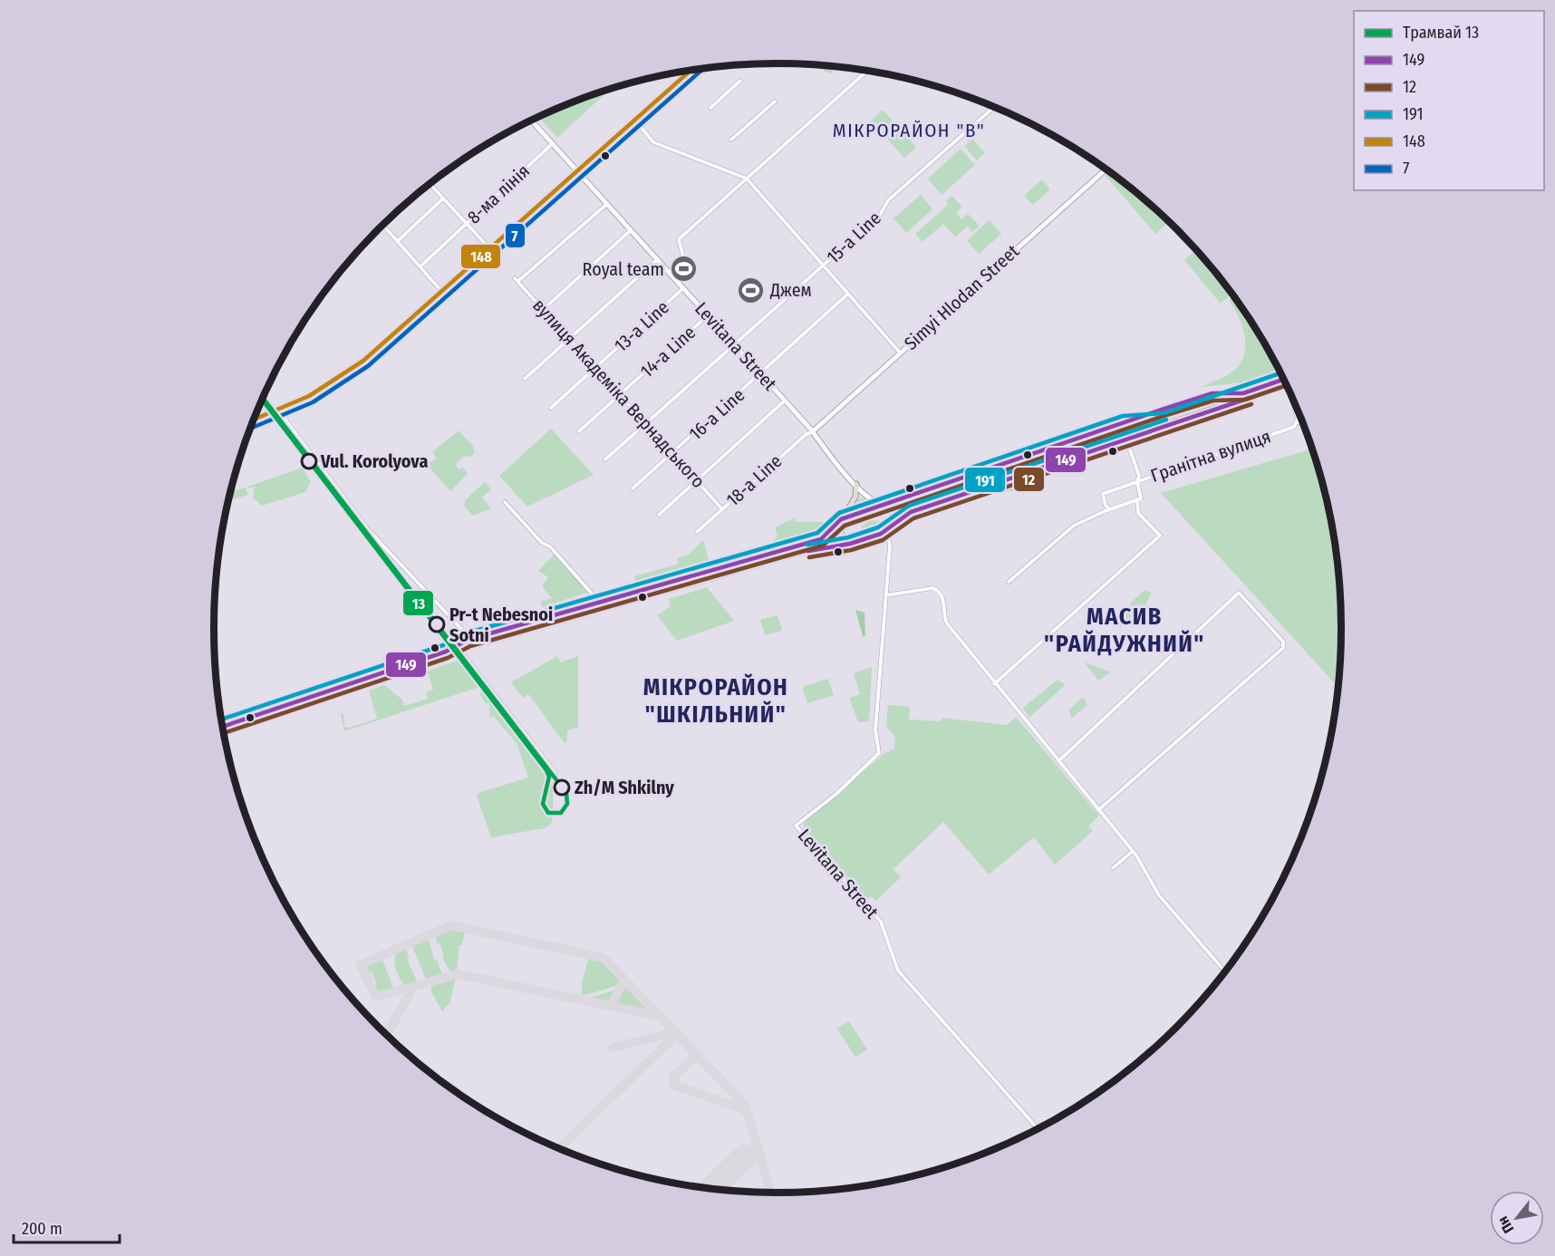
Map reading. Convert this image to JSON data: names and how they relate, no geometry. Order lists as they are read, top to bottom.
{
  "streets": {
    "main road": ["Simyi Hlodan Street", "Levitana Street"],
    "street": [
      "8-ма лінія",
      "15-a Line",
      "13-a Line",
      "14-a Line",
      "вулиця Академіка Вернадського",
      "16-a Line",
      "Гранітна вулиця",
      "18-a Line"
    ]
  },
  "crossings": [
    ["8-ма лінія", "Levitana Street"],
    ["15-a Line", "Levitana Street"],
    ["15-a Line", "вулиця Академіка Вернадського"],
    ["Simyi Hlodan Street", "Levitana Street"],
    ["Simyi Hlodan Street", "18-a Line"],
    ["13-a Line", "Levitana Street"],
    ["13-a Line", "вулиця Академіка Вернадського"],
    ["Levitana Street", "14-a Line"],
    ["Levitana Street", "вулиця Академіка Вернадського"],
    ["Levitana Street", "16-a Line"],
    ["Levitana Street", "18-a Line"],
    ["14-a Line", "вулиця Академіка Вернадського"],
    ["вулиця Академіка Вернадського", "16-a Line"],
    ["вулиця Академіка Вернадського", "18-a Line"]
  ],
  "districts": ["МІКРОРАЙОН \"В\"", "МАСИВ \"РАЙДУЖНИЙ\"", "МІКРОРАЙОН \"ШКІЛЬНИЙ\""],
  "places": {
    "sports": ["Royal team", "Джем"],
    "other": ["Vul. Korolyova", "Pr-t Nebesnoi Sotni", "Zh/M Shkilny"]
  },
  "lines": [
    "transit line 7",
    "transit line 148",
    "transit line 191",
    "transit line 149",
    "transit line 12",
    "tram line 13"
  ],
  "legend": [
    "Трамвай 13",
    "149",
    "12",
    "191",
    "148",
    "7"
  ],
  "scale_bar": "200 m",
  "north": "bottom left"
}
